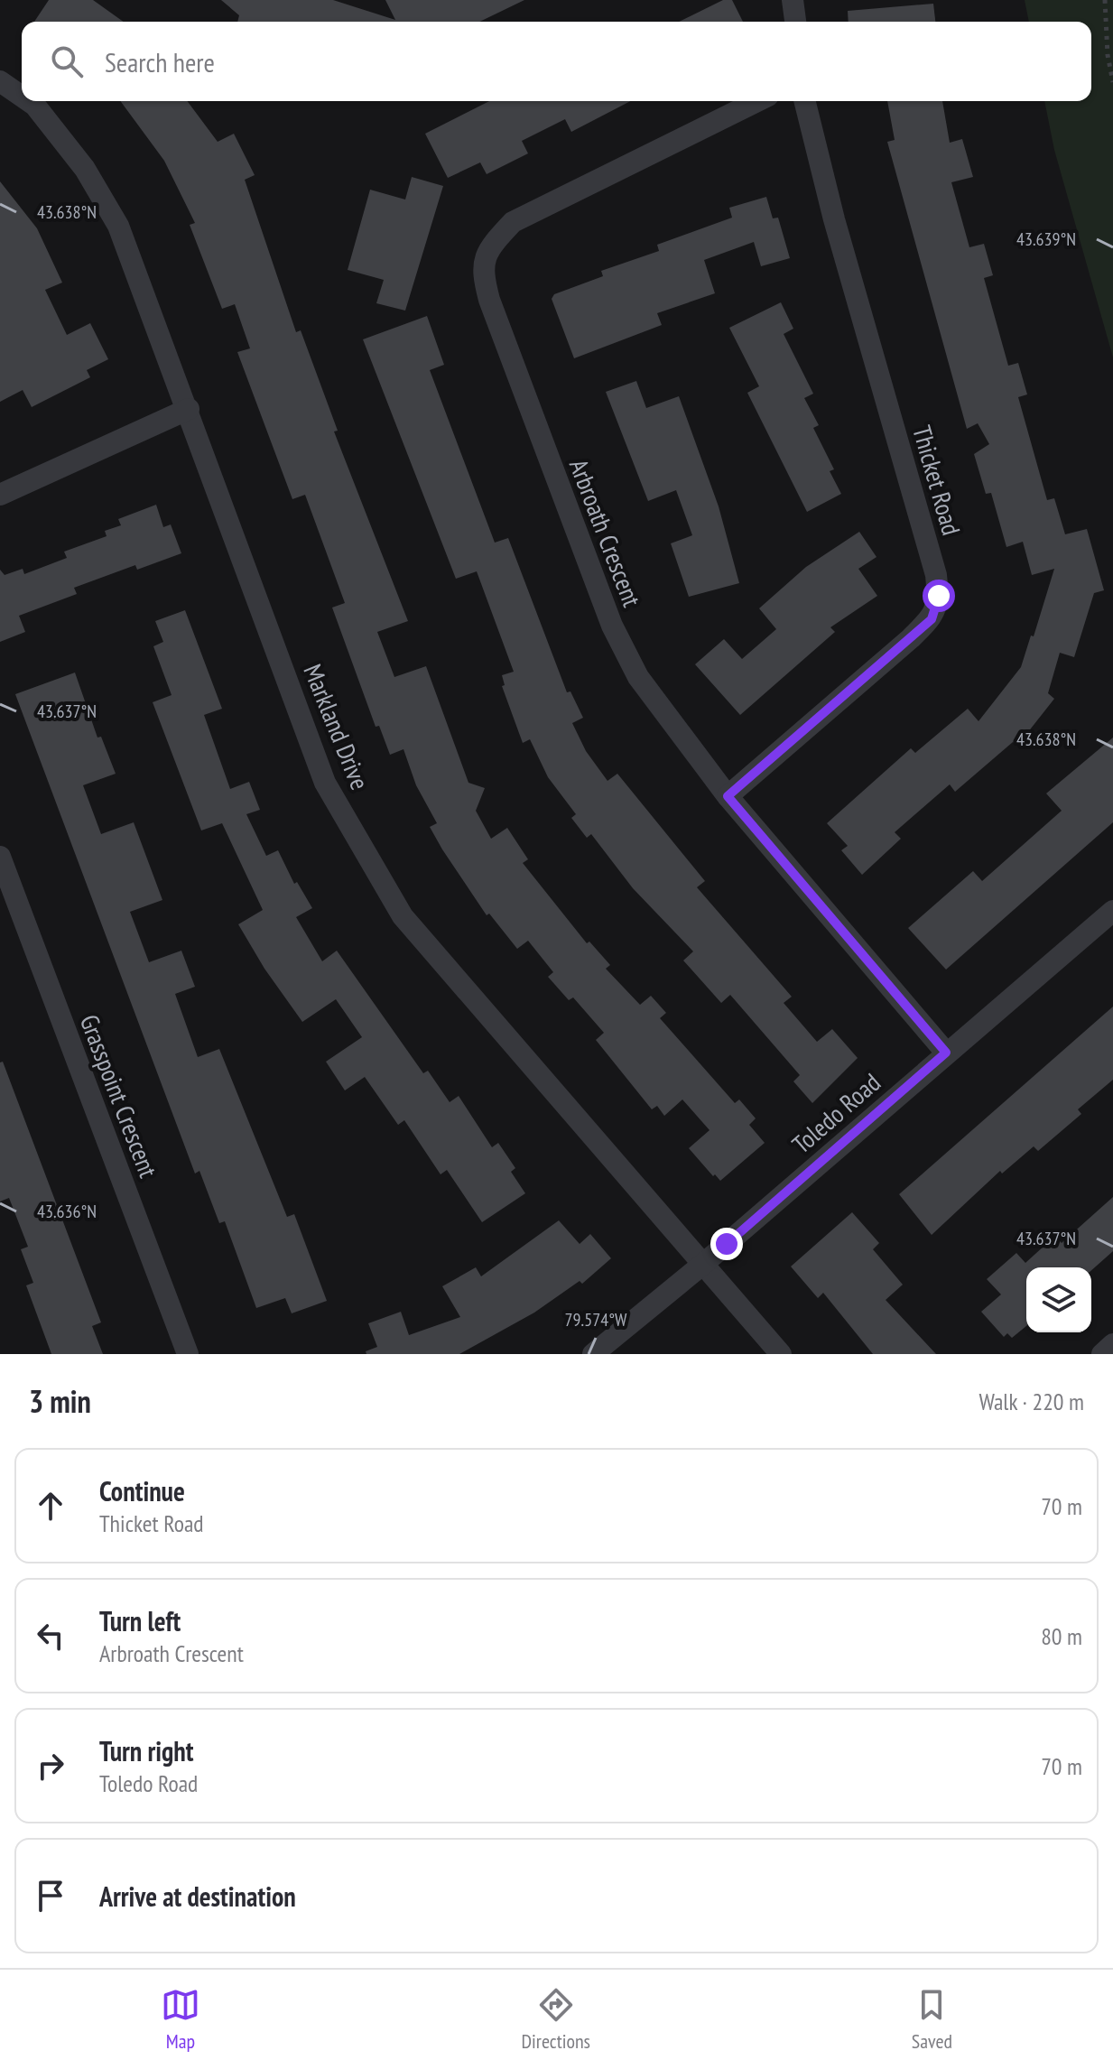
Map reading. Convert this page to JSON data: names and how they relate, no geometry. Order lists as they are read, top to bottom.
{
  "streets": {
    "street": [
      "Thicket Road",
      "Arbroath Crescent",
      "Markland Drive",
      "Grasspoint Crescent",
      "Toledo Road"
    ]
  },
  "crossings": [
    ["Thicket Road", "Arbroath Crescent"],
    ["Arbroath Crescent", "Toledo Road"],
    ["Markland Drive", "Toledo Road"]
  ],
  "page": {
    "search": "Search here",
    "heading": ["3 min", "Walk · 220 m"],
    "list": [
      ["Continue", "Thicket Road", "70 m"],
      ["Turn left", "Arbroath Crescent", "80 m"],
      ["Turn right", "Toledo Road", "70 m"],
      "Arrive at destination"
    ],
    "nav": ["Map", "Directions", "Saved"]
  },
  "coordinates": [
    "43.638°N",
    "43.639°N",
    "43.637°N",
    "43.636°N",
    "79.574°W"
  ]
}
